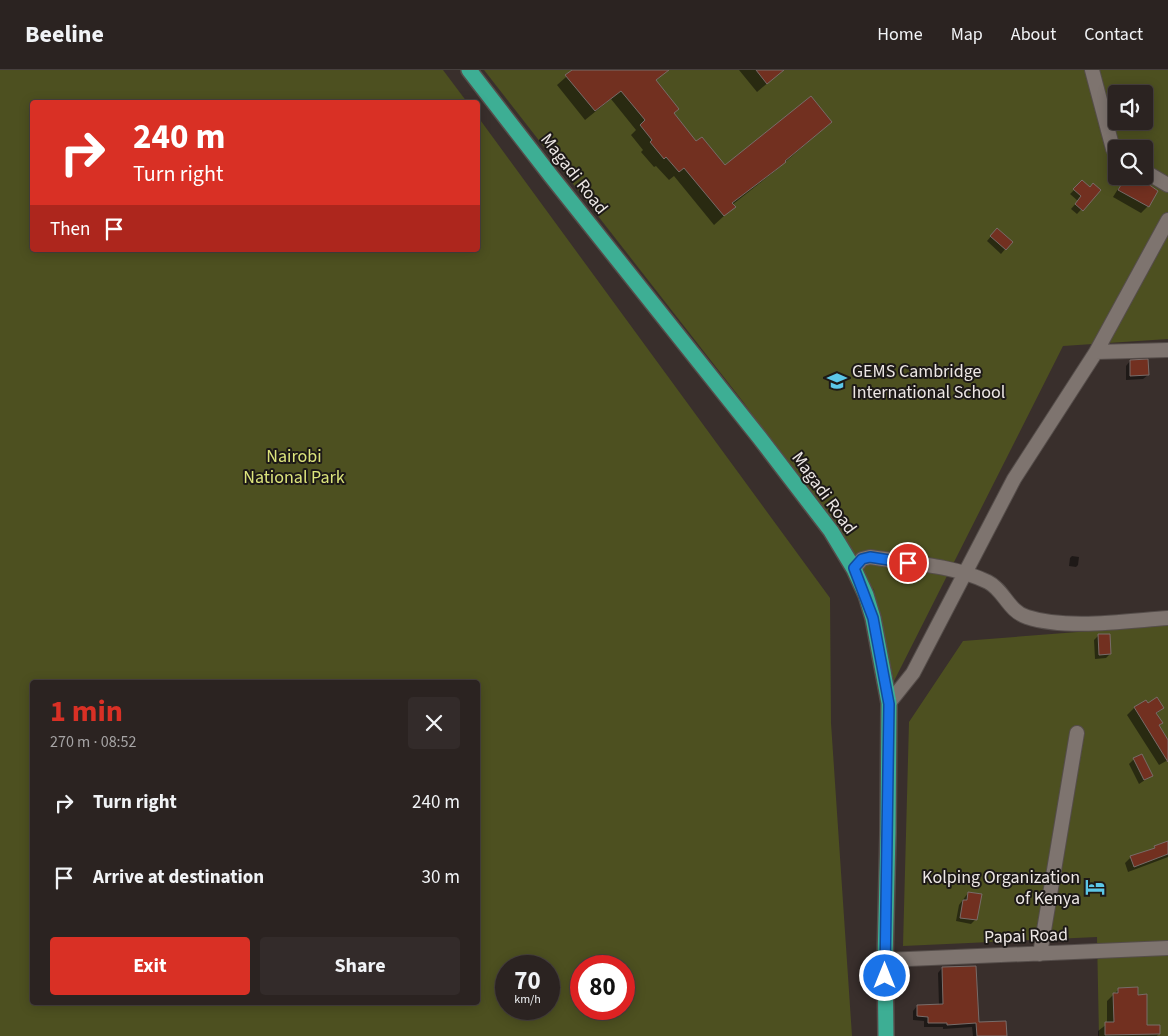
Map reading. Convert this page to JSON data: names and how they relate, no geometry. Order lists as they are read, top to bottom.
{
  "streets": {
    "highway": ["Magadi Road"],
    "street": ["Papai Road"]
  },
  "crossings": [
    ["Magadi Road", "Papai Road"]
  ],
  "parks": ["Nairobi National Park"],
  "places": {
    "school or university": ["GEMS Cambridge International School"],
    "hotel": ["Kolping Organization of Kenya"]
  },
  "page": {
    "header": "Beeline",
    "nav": [
      "Home",
      "Map",
      "About",
      "Contact"
    ],
    "turn": ["240 m", "Turn right"],
    "then": "Then",
    "heading": ["1 min", "270 m · 08:52"],
    "list": [
      {
        "name": "Turn right",
        "value": "240 m"
      },
      {
        "name": "Arrive at destination",
        "value": "30 m"
      }
    ],
    "buttons": ["Exit", "Share"],
    "speed": "70 km/h",
    "limit": "80"
  }
}
